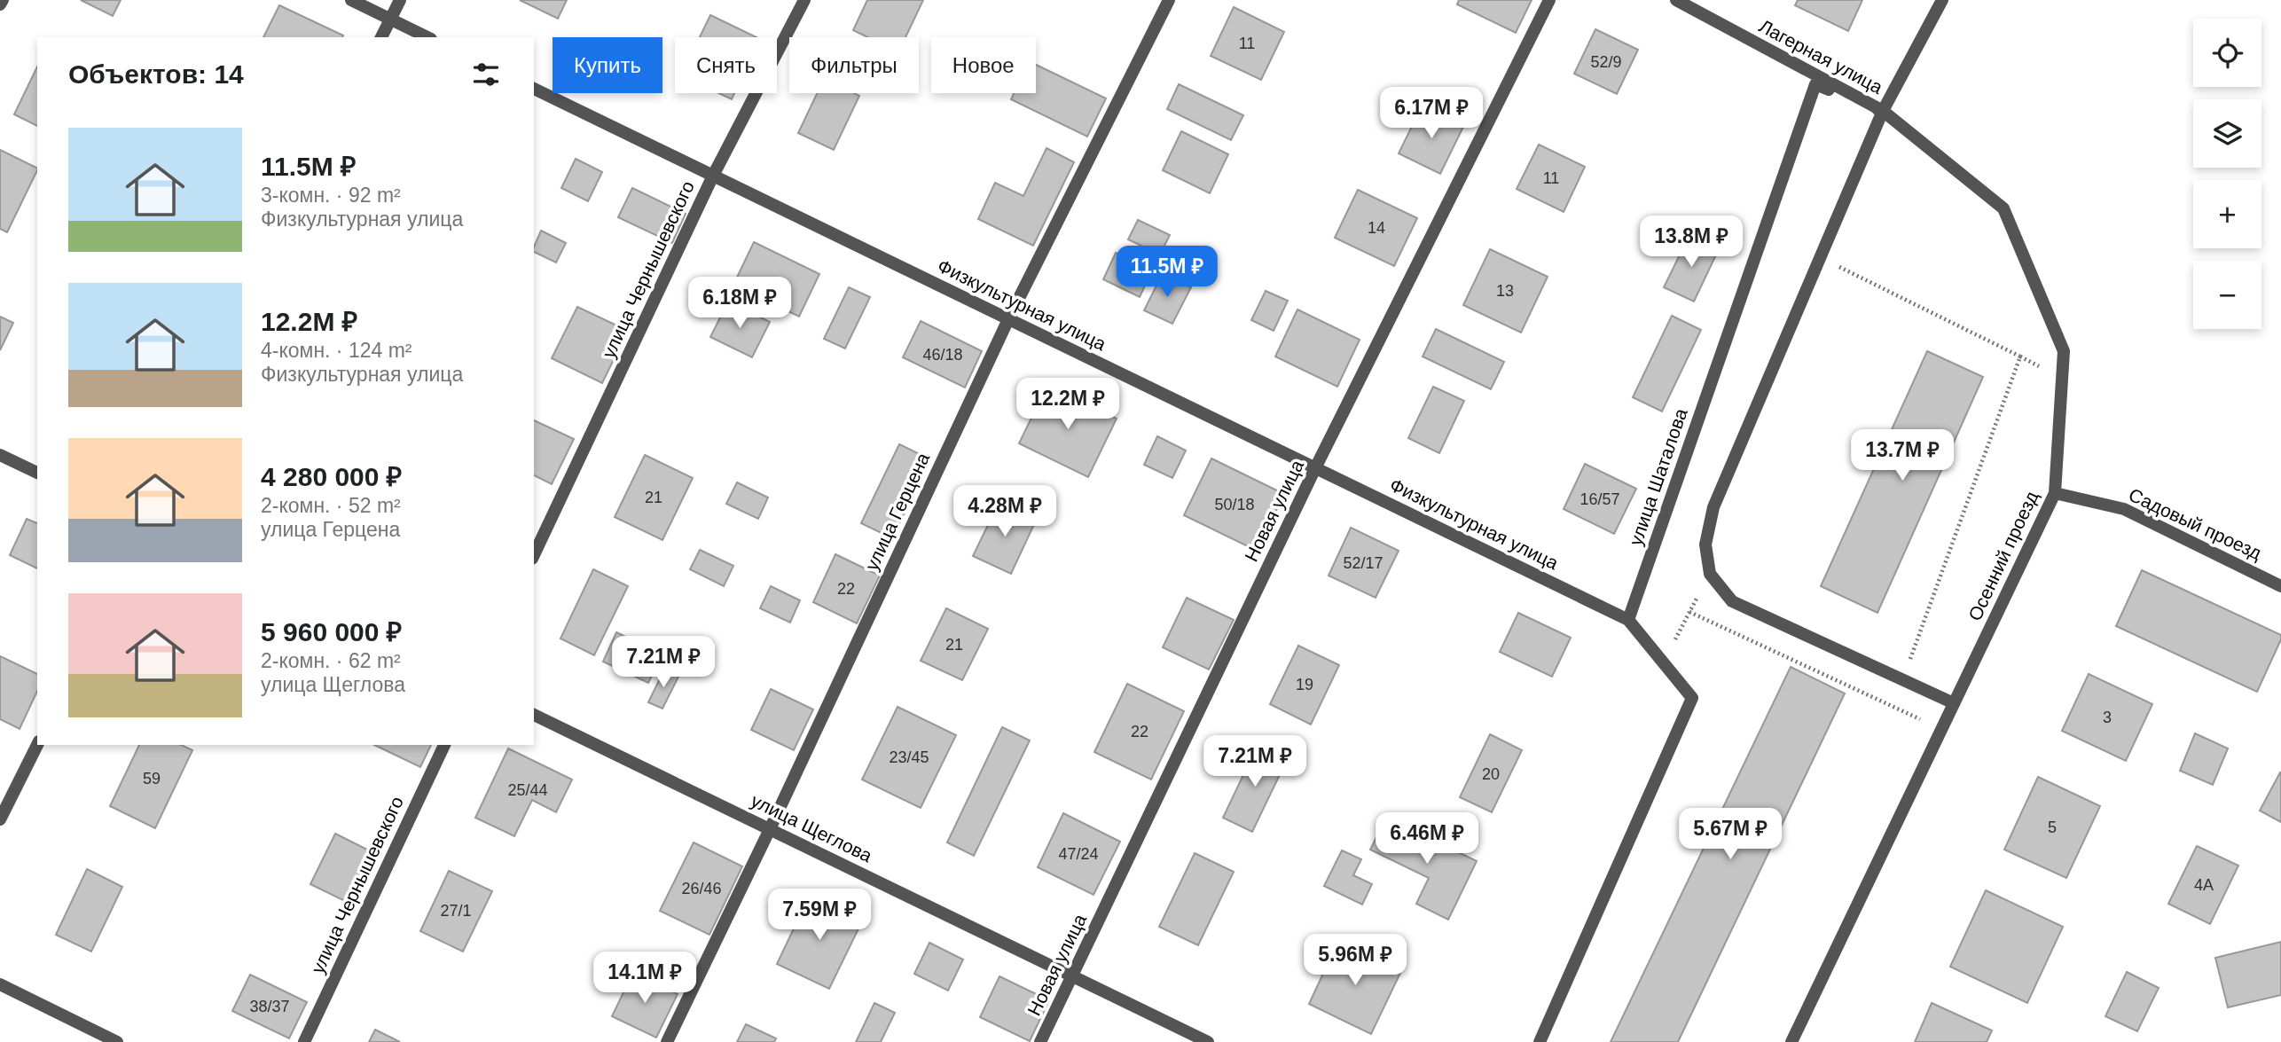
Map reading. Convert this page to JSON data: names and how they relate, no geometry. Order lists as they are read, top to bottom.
{
  "streets": {
    "street": [
      "Лагерная улица",
      "улица Чернышевского",
      "Физкультурная улица",
      "улица Шаталова",
      "Новая улица",
      "улица Герцена",
      "Садовый проезд",
      "Осенний проезд",
      "улица Щеглова"
    ]
  },
  "crossings": [
    ["Лагерная улица", "улица Шаталова"],
    ["Лагерная улица", "Осенний проезд"],
    ["улица Чернышевского", "Физкультурная улица"],
    ["Физкультурная улица", "улица Шаталова"],
    ["Физкультурная улица", "Новая улица"],
    ["Физкультурная улица", "улица Герцена"],
    ["улица Шаталова", "Осенний проезд"],
    ["Новая улица", "улица Щеглова"],
    ["улица Герцена", "улица Щеглова"],
    ["Садовый проезд", "Осенний проезд"]
  ],
  "house_numbers": [
    "11",
    "52/9",
    "11",
    "14",
    "13",
    "46/18",
    "21",
    "16/57",
    "50/18",
    "52/17",
    "22",
    "21",
    "19",
    "3",
    "22",
    "23/45",
    "20",
    "59",
    "25/44",
    "5",
    "47/24",
    "4А",
    "26/46",
    "27/1",
    "38/37"
  ],
  "page": {
    "map_buttons": ["+", "−"],
    "chip": [
      "Купить",
      "Снять",
      "Фильтры",
      "Новое"
    ],
    "heading": "Объектов: 14",
    "price": [
      "6.17M ₽",
      "13.8M ₽",
      "11.5M ₽",
      "6.18M ₽",
      "12.2M ₽",
      "13.7M ₽",
      "4.28M ₽",
      "7.21M ₽",
      "7.21M ₽",
      "5.67M ₽",
      "6.46M ₽",
      "7.59M ₽",
      "5.96M ₽",
      "14.1M ₽"
    ],
    "list": [
      {
        "name": "11.5M ₽",
        "note": "3-комн. · 92 m² · Физкультурная улица"
      },
      {
        "name": "12.2M ₽",
        "note": "4-комн. · 124 m² · Физкультурная улица"
      },
      {
        "name": "4 280 000 ₽",
        "note": "2-комн. · 52 m² · улица Герцена"
      },
      {
        "name": "5 960 000 ₽",
        "note": "2-комн. · 62 m² · улица Щеглова"
      }
    ]
  }
}
